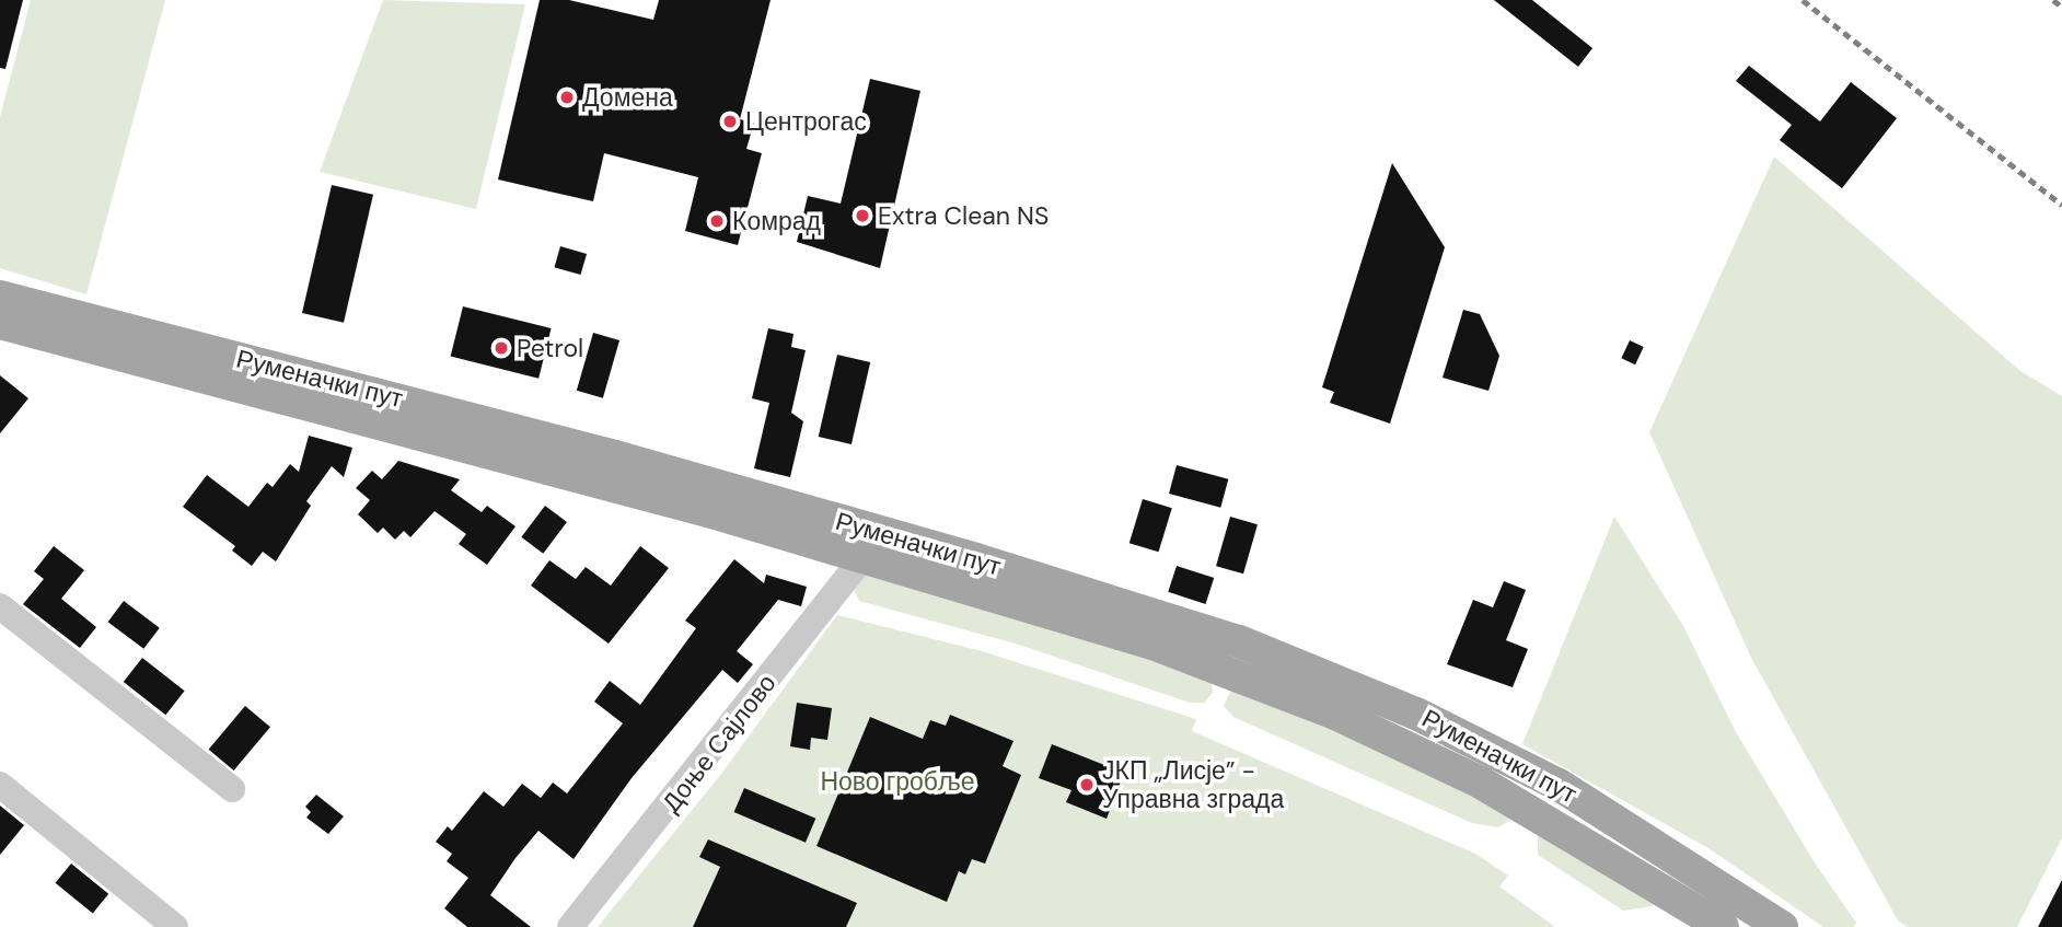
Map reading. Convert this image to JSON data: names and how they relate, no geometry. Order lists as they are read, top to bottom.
{
  "streets": {
    "main road": ["Руменачки пут"],
    "street": ["Доње Сајлово"]
  },
  "crossings": [
    ["Руменачки пут", "Доње Сајлово"]
  ],
  "parks": ["Ново гробље"],
  "places": [
    "Домена",
    "Центрогас",
    "Extra Clean NS",
    "Комрад",
    "Petrol",
    "ЈКП „Лисје” - Управна зграда"
  ]
}
